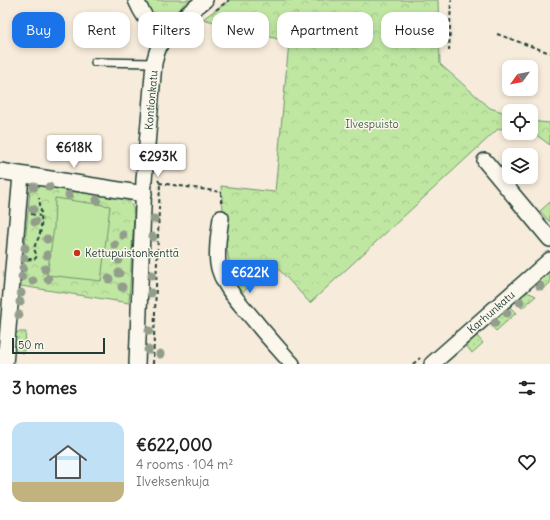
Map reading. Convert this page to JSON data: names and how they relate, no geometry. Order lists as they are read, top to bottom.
{
  "streets": {
    "street": ["Kontionkatu", "Karhunkatu"]
  },
  "parks": ["Ilvespuisto"],
  "places": ["Kettupuistonkenttä"],
  "scale_bar": "50 m",
  "north": "bottom left",
  "page": {
    "chip": [
      "Buy",
      "Rent",
      "Filters",
      "New",
      "Apartment",
      "House"
    ],
    "price": ["€618K", "€293K", "€622K"],
    "scale": "50 m",
    "heading": "3 homes",
    "list": [
      {
        "name": "€622,000",
        "note": "4 rooms · 104 m² · Ilveksenkuja"
      }
    ]
  }
}
